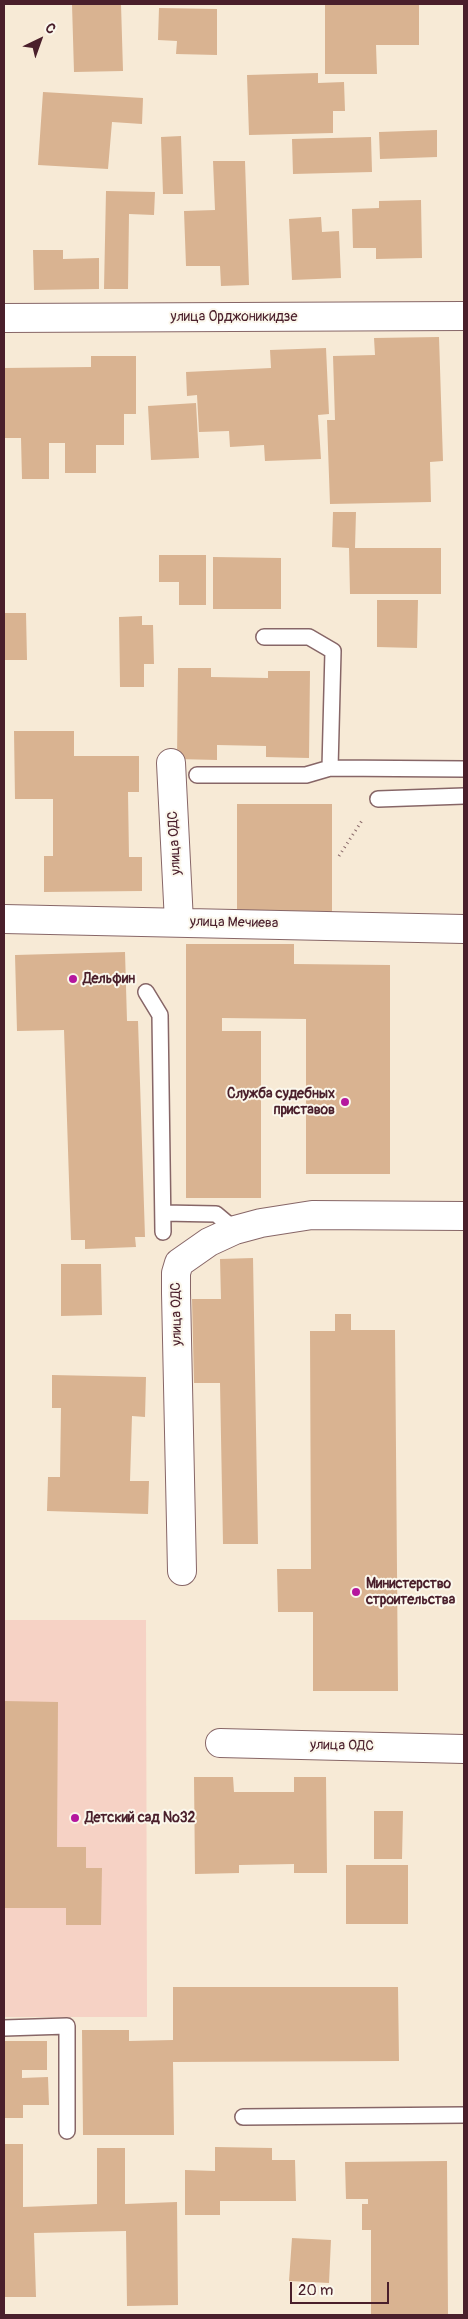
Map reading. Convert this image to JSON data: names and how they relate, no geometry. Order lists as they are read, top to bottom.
{
  "streets": {
    "street": ["улица Орджоникидзе", "улица ОДС", "улица Мечиева"]
  },
  "crossings": [
    ["улица ОДС", "улица Мечиева"]
  ],
  "places": [
    "Дельфин",
    "Служба судебных приставов",
    "Министерство строительства",
    "Детский сад №32"
  ],
  "scale_bar": "20 m",
  "north": "top right"
}
